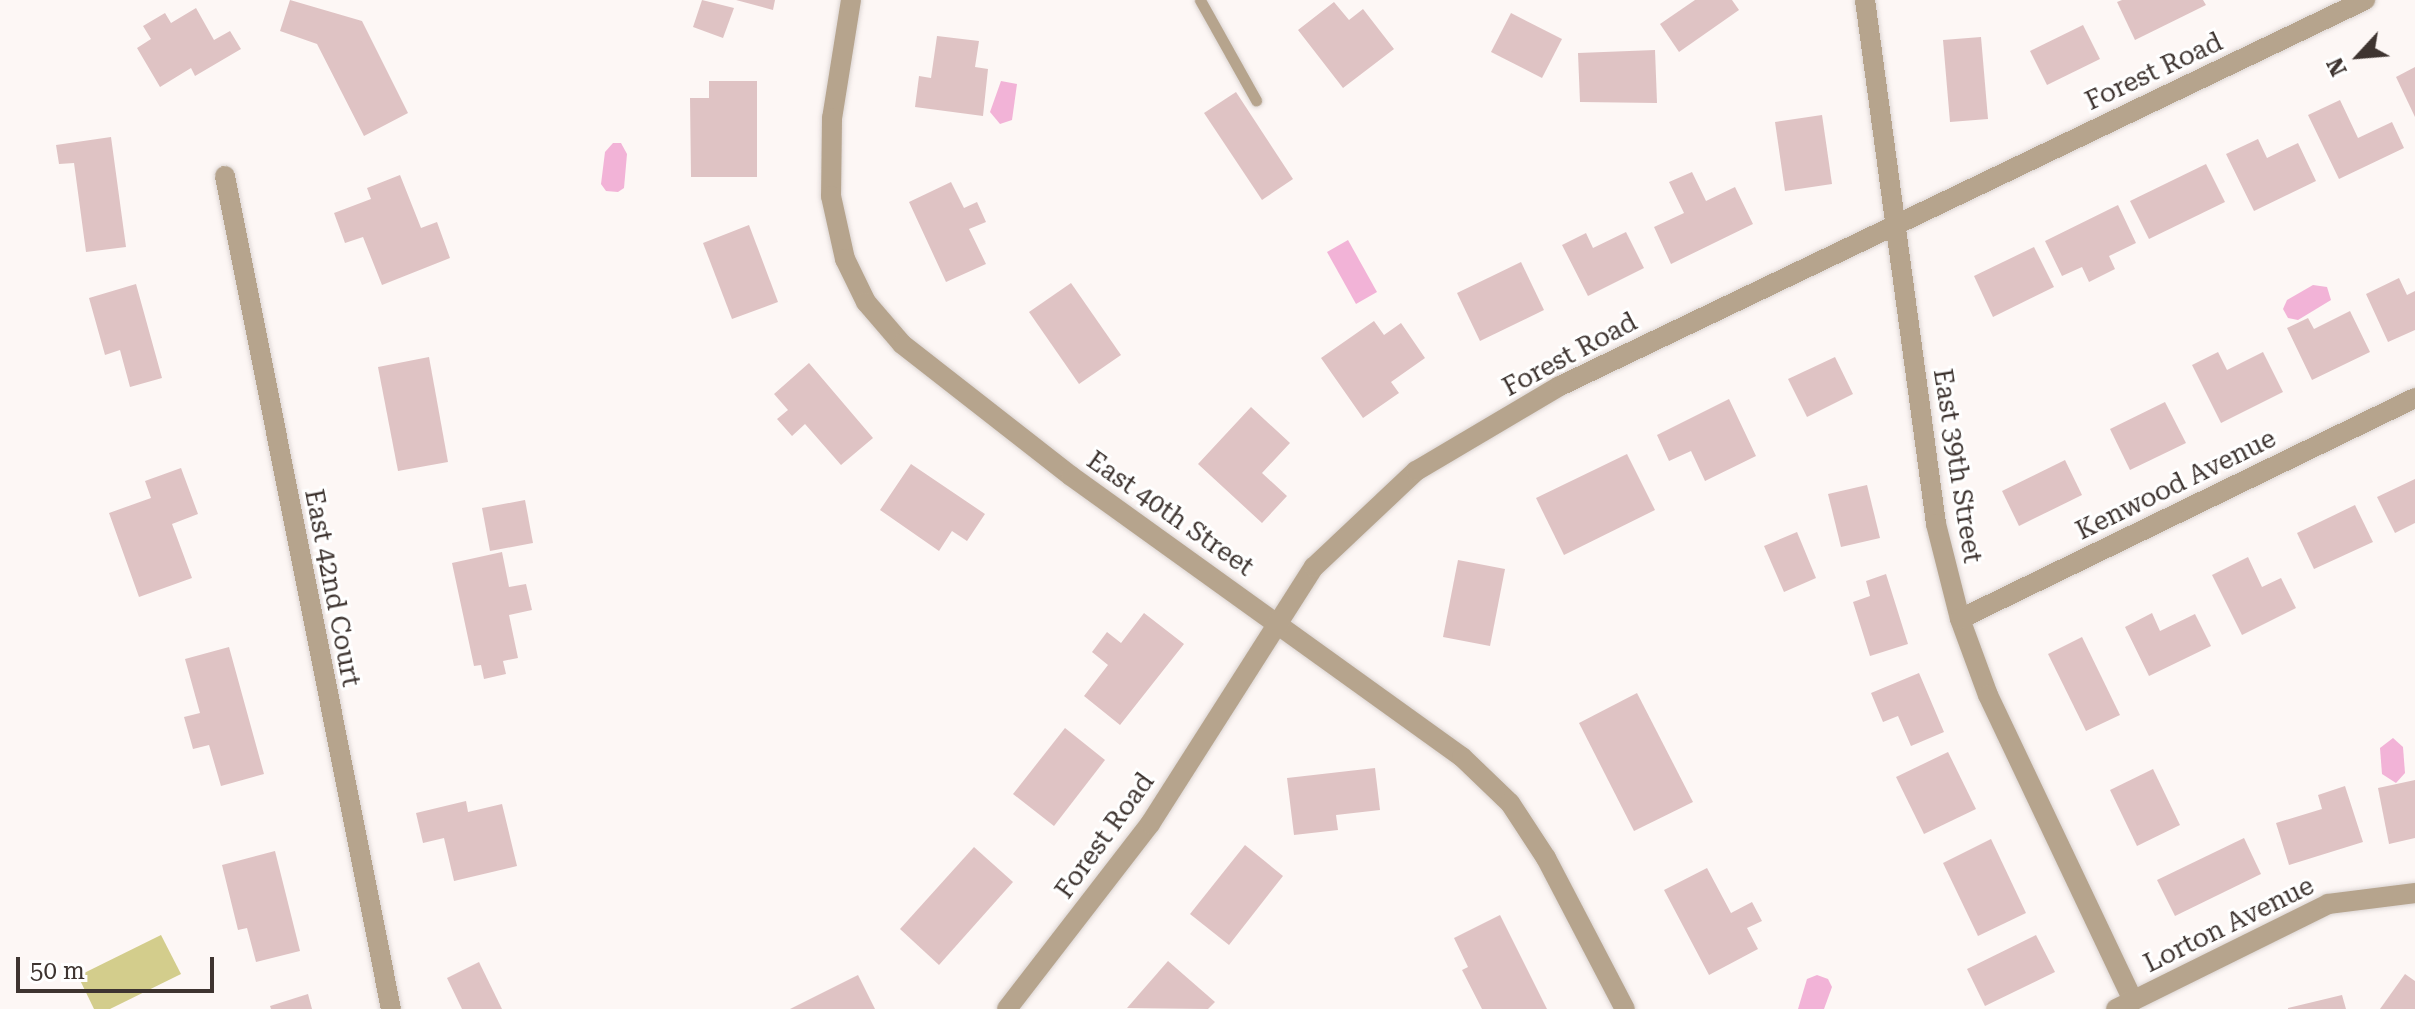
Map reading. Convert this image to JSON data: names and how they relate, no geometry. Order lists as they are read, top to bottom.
{
  "streets": {
    "street": [
      "Forest Road",
      "East 39th Street",
      "Kenwood Avenue",
      "East 40th Street",
      "East 42nd Court",
      "Lorton Avenue"
    ]
  },
  "crossings": [
    ["Forest Road", "East 39th Street"],
    ["Forest Road", "East 40th Street"],
    ["East 39th Street", "Kenwood Avenue"],
    ["East 39th Street", "Lorton Avenue"]
  ],
  "scale_bar": "50 m",
  "north": "bottom left"
}
